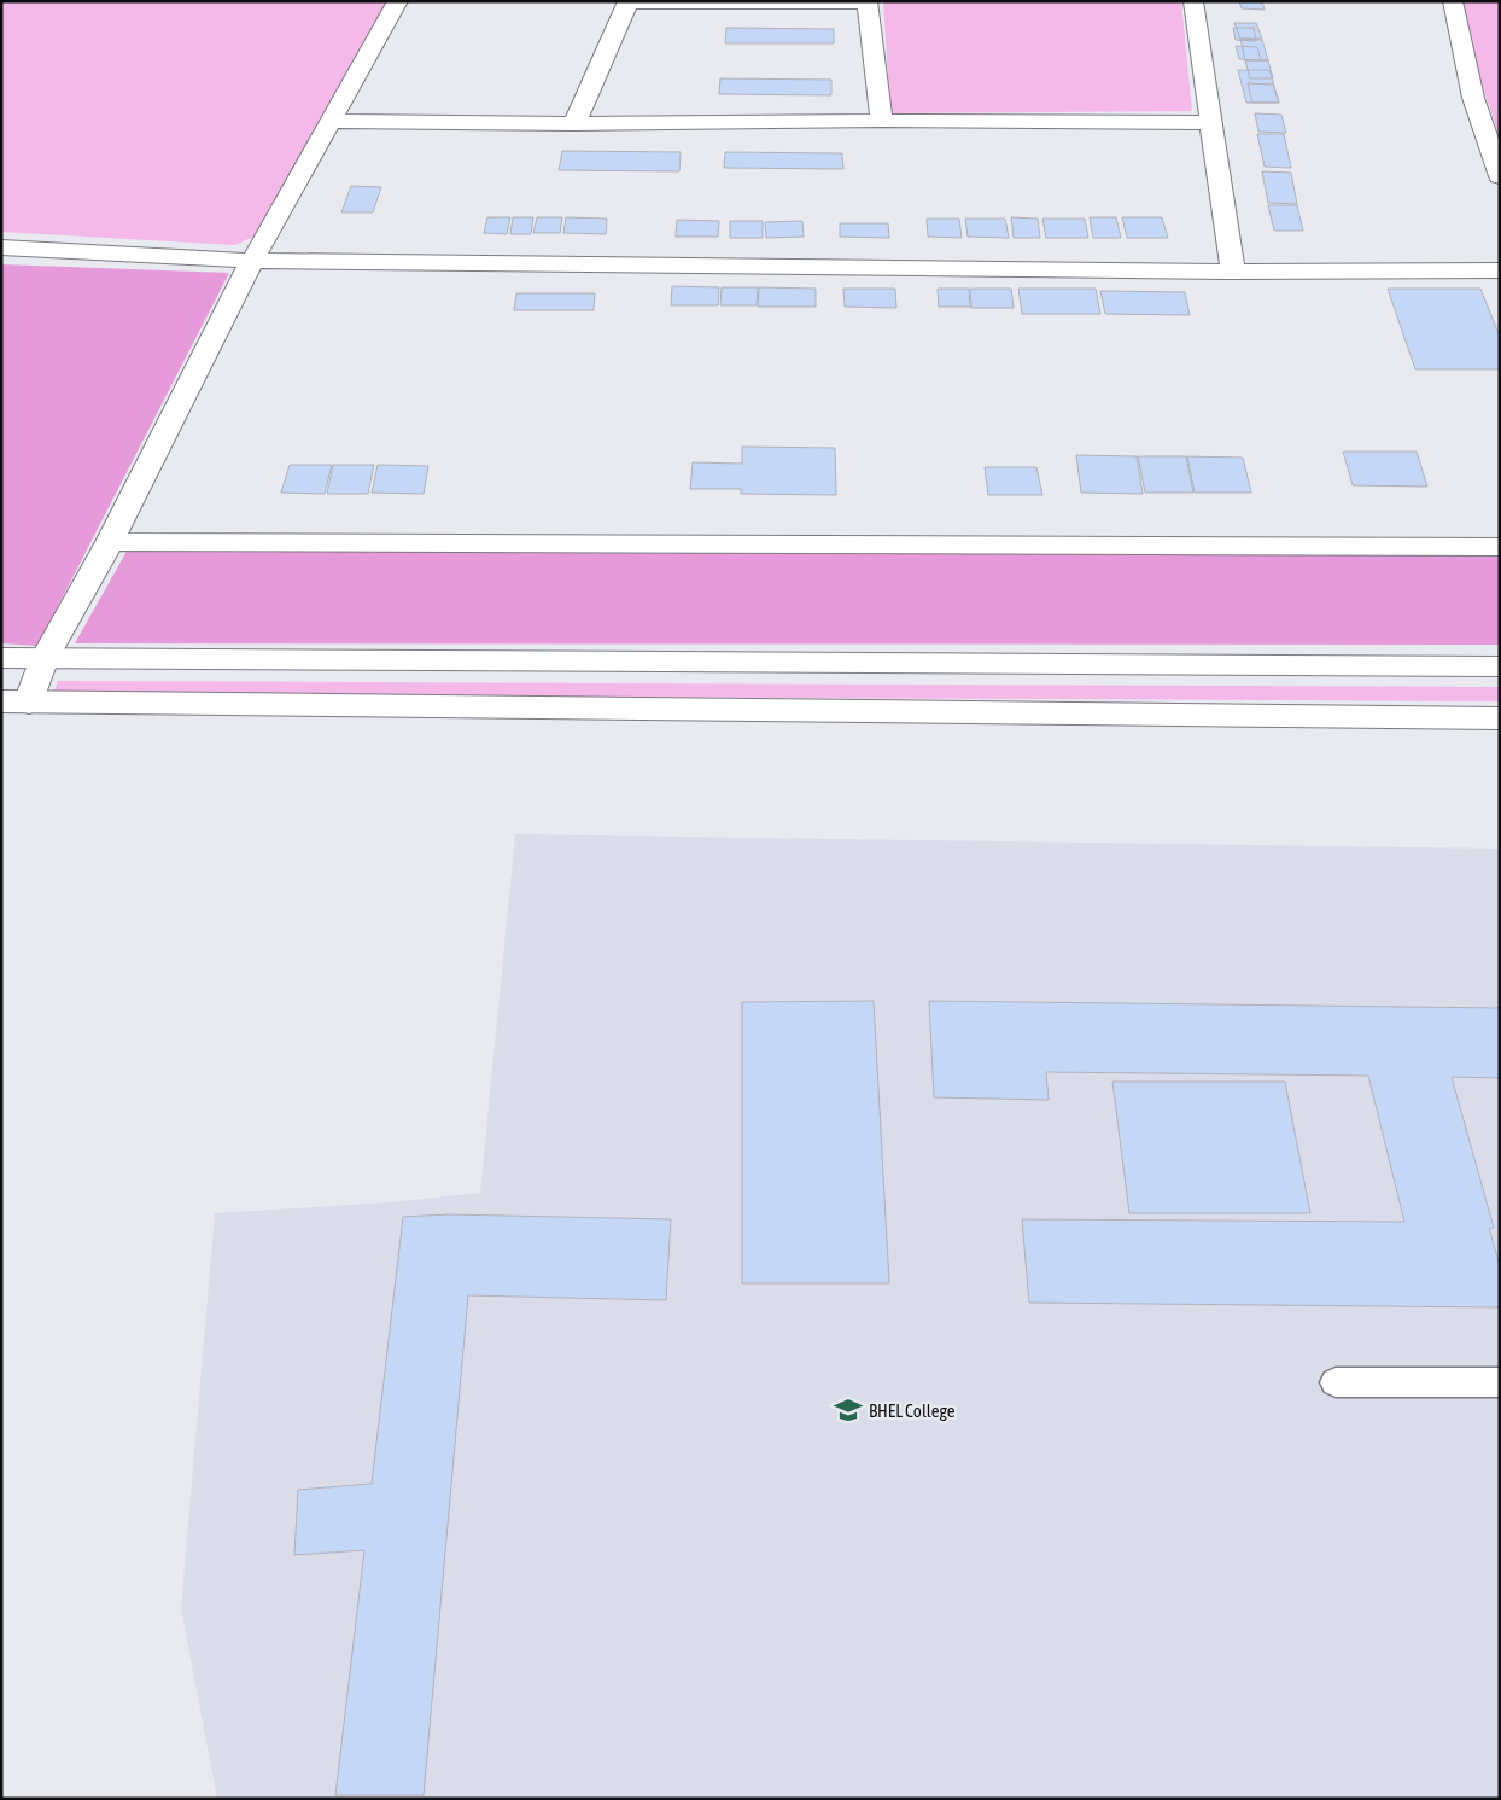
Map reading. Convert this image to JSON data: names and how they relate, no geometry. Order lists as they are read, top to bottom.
{
  "places": {
    "school or university": ["BHEL College"]
  }
}
